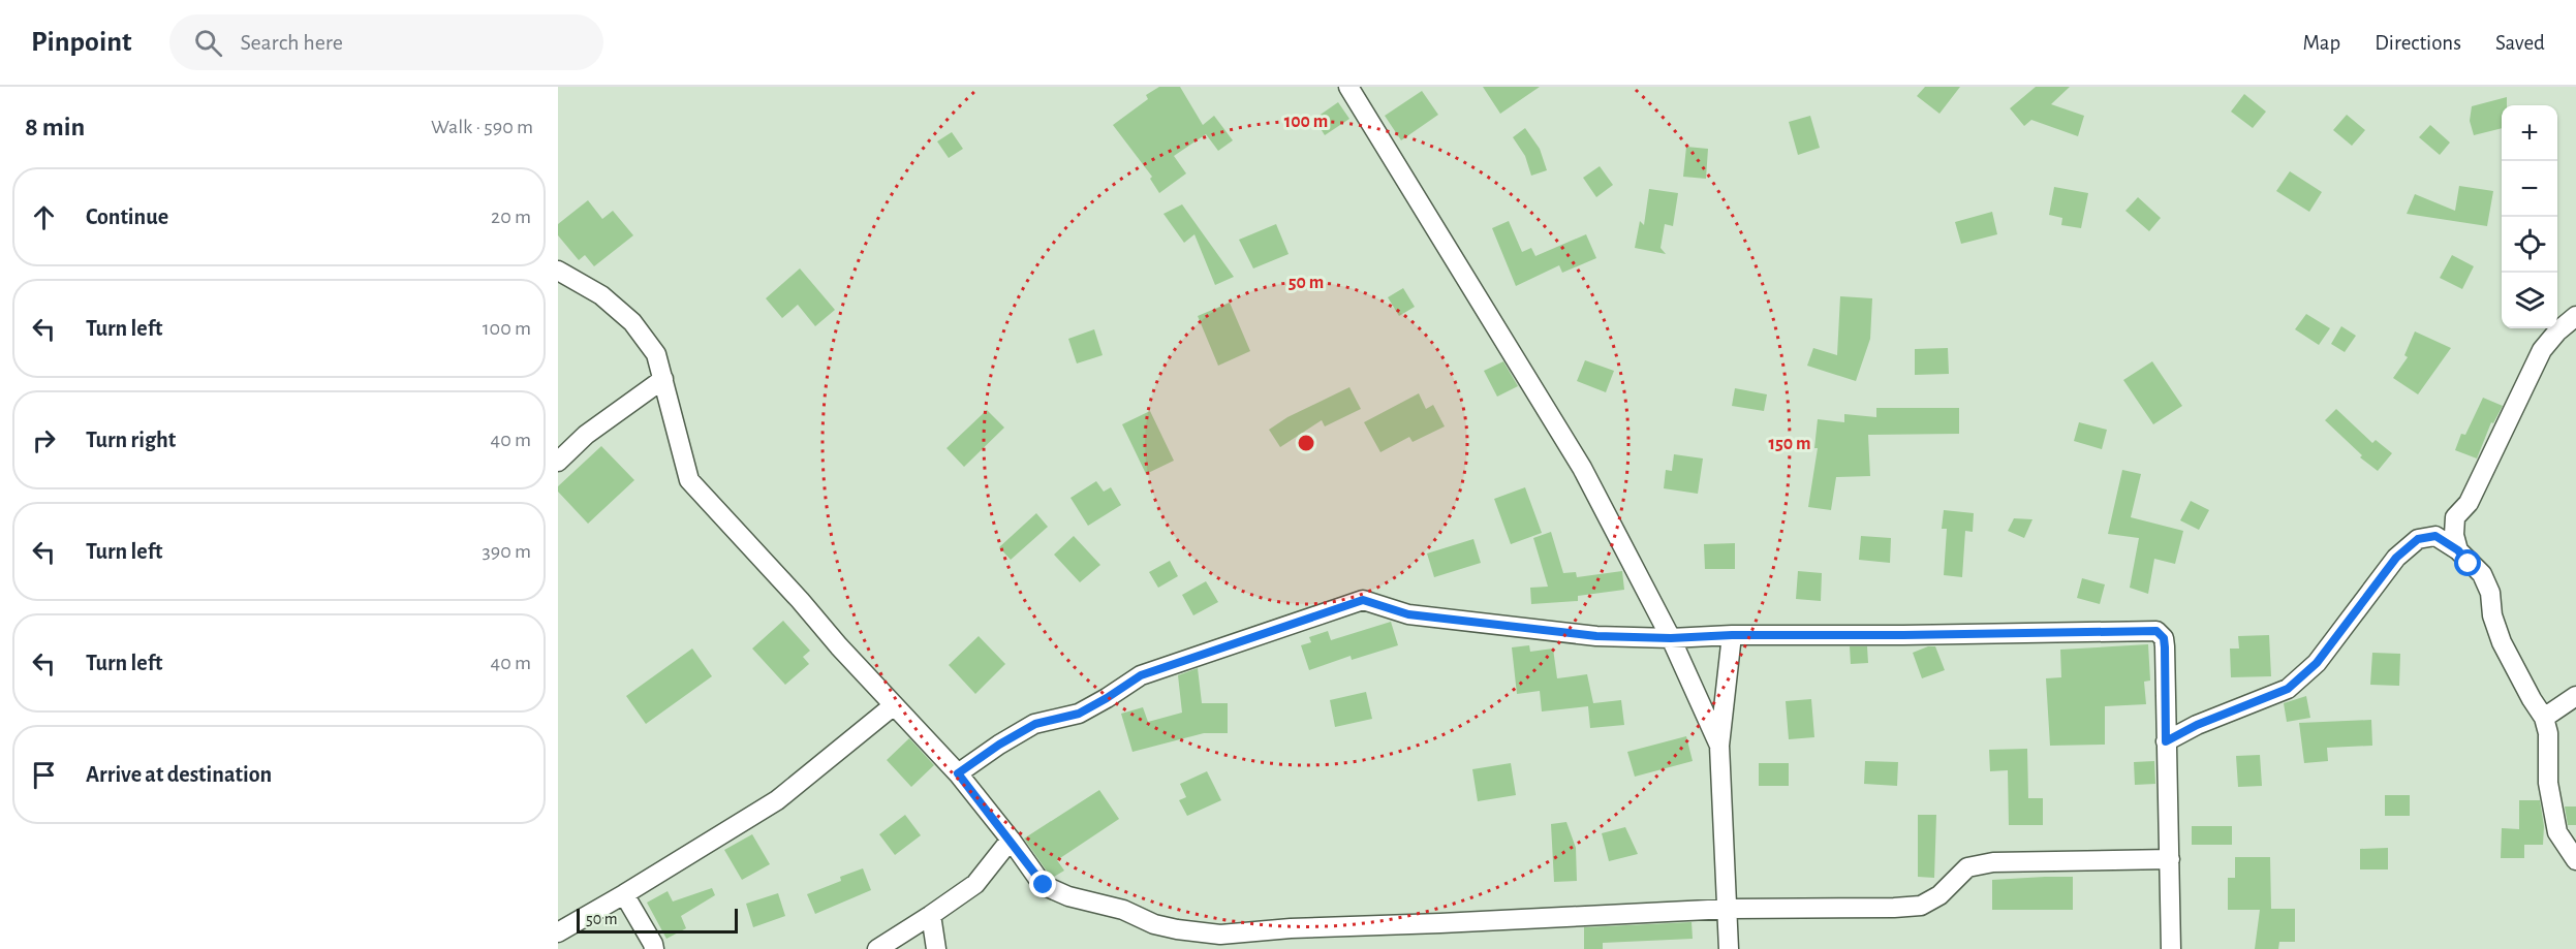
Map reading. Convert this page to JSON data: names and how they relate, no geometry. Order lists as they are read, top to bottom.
{
  "scale_bar": "50 m",
  "page": {
    "header": "Pinpoint",
    "search": "Search here",
    "nav": ["Map", "Directions", "Saved"],
    "heading": ["8 min", "Walk · 590 m"],
    "map_buttons": ["+", "−"],
    "list": [
      ["Continue", "20 m"],
      ["Turn left", "100 m"],
      ["Turn right", "40 m"],
      ["Turn left", "390 m"],
      ["Turn left", "40 m"],
      "Arrive at destination"
    ],
    "scale": "50 m"
  },
  "rings": ["100 m", "50 m", "150 m"]
}
